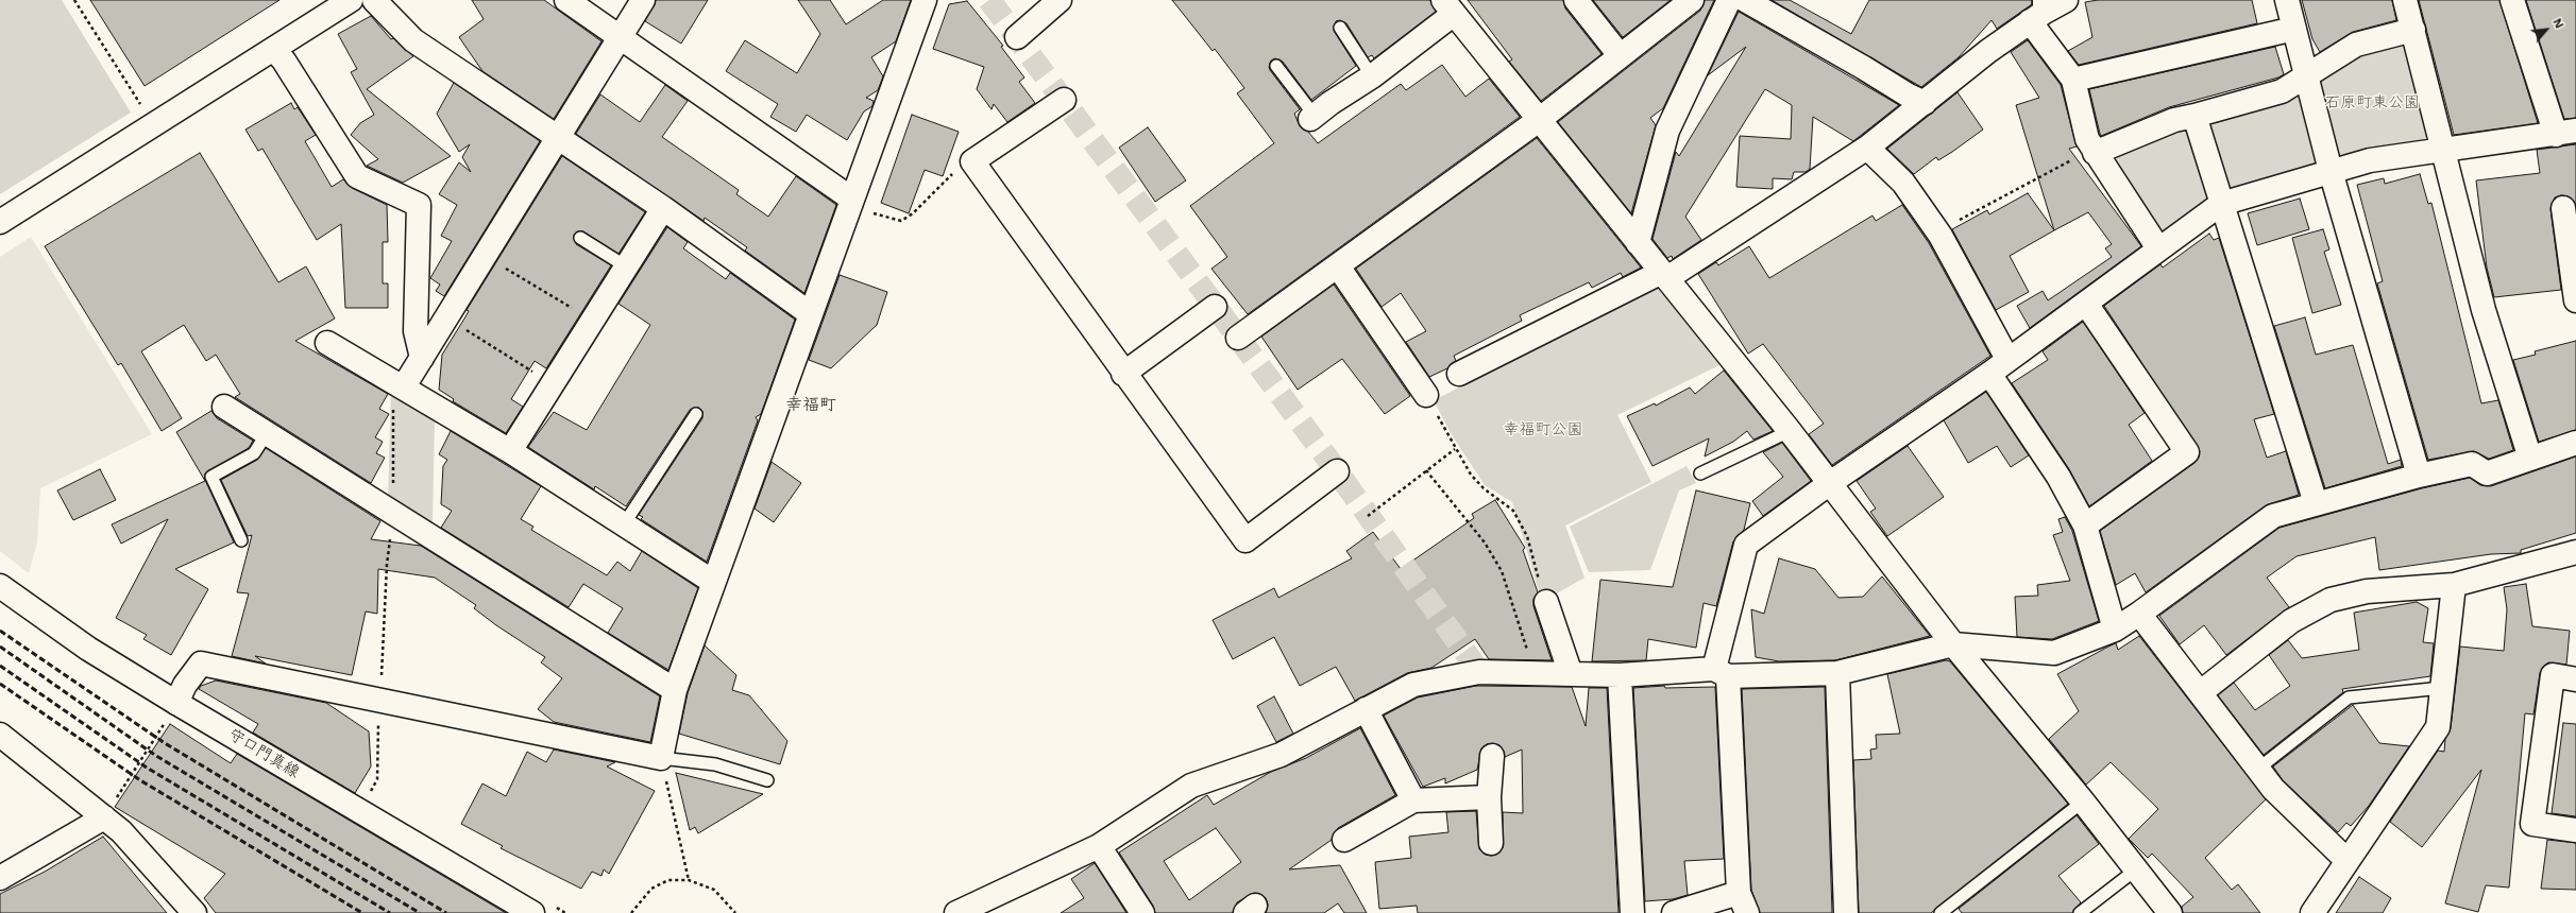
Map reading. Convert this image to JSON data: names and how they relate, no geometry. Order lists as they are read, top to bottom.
{
  "streets": {
    "street": ["守口門真線"]
  },
  "districts": ["幸福町"],
  "parks": ["石原町東公園", "幸福町公園"],
  "north": "top right"
}
